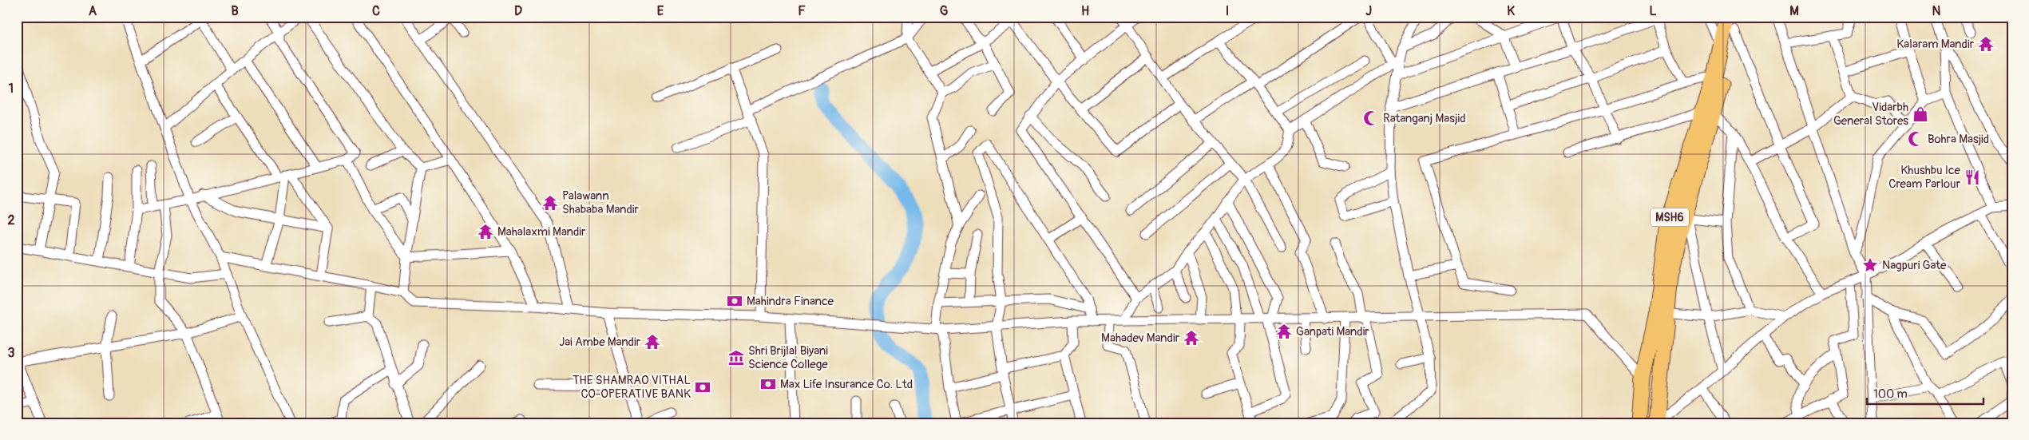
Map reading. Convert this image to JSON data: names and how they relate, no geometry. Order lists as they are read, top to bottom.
{
  "streets": {
    "main road": ["MSH6"]
  },
  "places": {
    "temple": [
      "Kalaram Mandir",
      "Palawann Shababa Mandir",
      "Mahalaxmi Mandir",
      "Ganpati Mandir",
      "Mahadev Mandir",
      "Jai Ambe Mandir"
    ],
    "shop": ["Vidarbh General Stores"],
    "mosque": ["Ratanganj Masjid", "Bohra Masjid"],
    "restaurant": ["Khushbu Ice Cream Parlour"],
    "place": ["Nagpuri Gate"],
    "bank": ["Mahindra Finance", "Max Life Insurance Co. Ltd", "THE SHAMRAO VITHAL CO-OPERATIVE BANK"],
    "museum": ["Shri Brijlal Biyani Science College"]
  },
  "scale_bar": "100 m",
  "grid": {
    "columns": [
      "A",
      "B",
      "C",
      "D",
      "E",
      "F",
      "G",
      "H",
      "I",
      "J",
      "K",
      "L",
      "M",
      "N"
    ],
    "rows": ["1", "2", "3"]
  }
}
